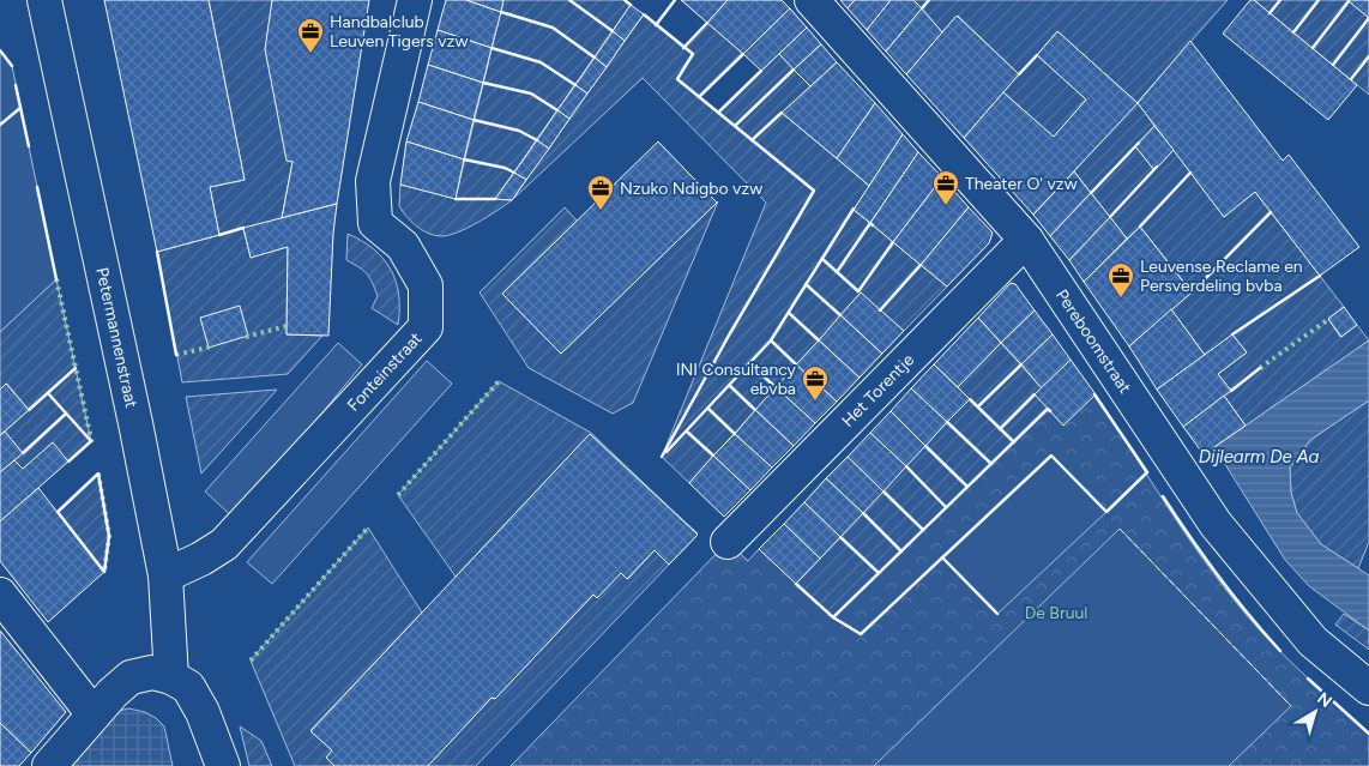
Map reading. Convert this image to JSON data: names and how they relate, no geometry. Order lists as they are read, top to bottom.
{
  "streets": {
    "street": [
      "Petermannenstraat",
      "Pereboomstraat",
      "Fonteinstraat",
      "Het Torentje"
    ]
  },
  "crossings": [
    ["Petermannenstraat", "Fonteinstraat"],
    ["Pereboomstraat", "Het Torentje"]
  ],
  "water": ["Dijlearm De Aa"],
  "parks": ["De Bruul"],
  "places": {
    "office": [
      "Handbalclub Leuven Tigers vzw",
      "Theater O' vzw",
      "Nzuko Ndigbo vzw",
      "Leuvense Reclame en Persverdeling bvba",
      "INI Consultancy ebvba"
    ]
  },
  "north": "top right"
}
